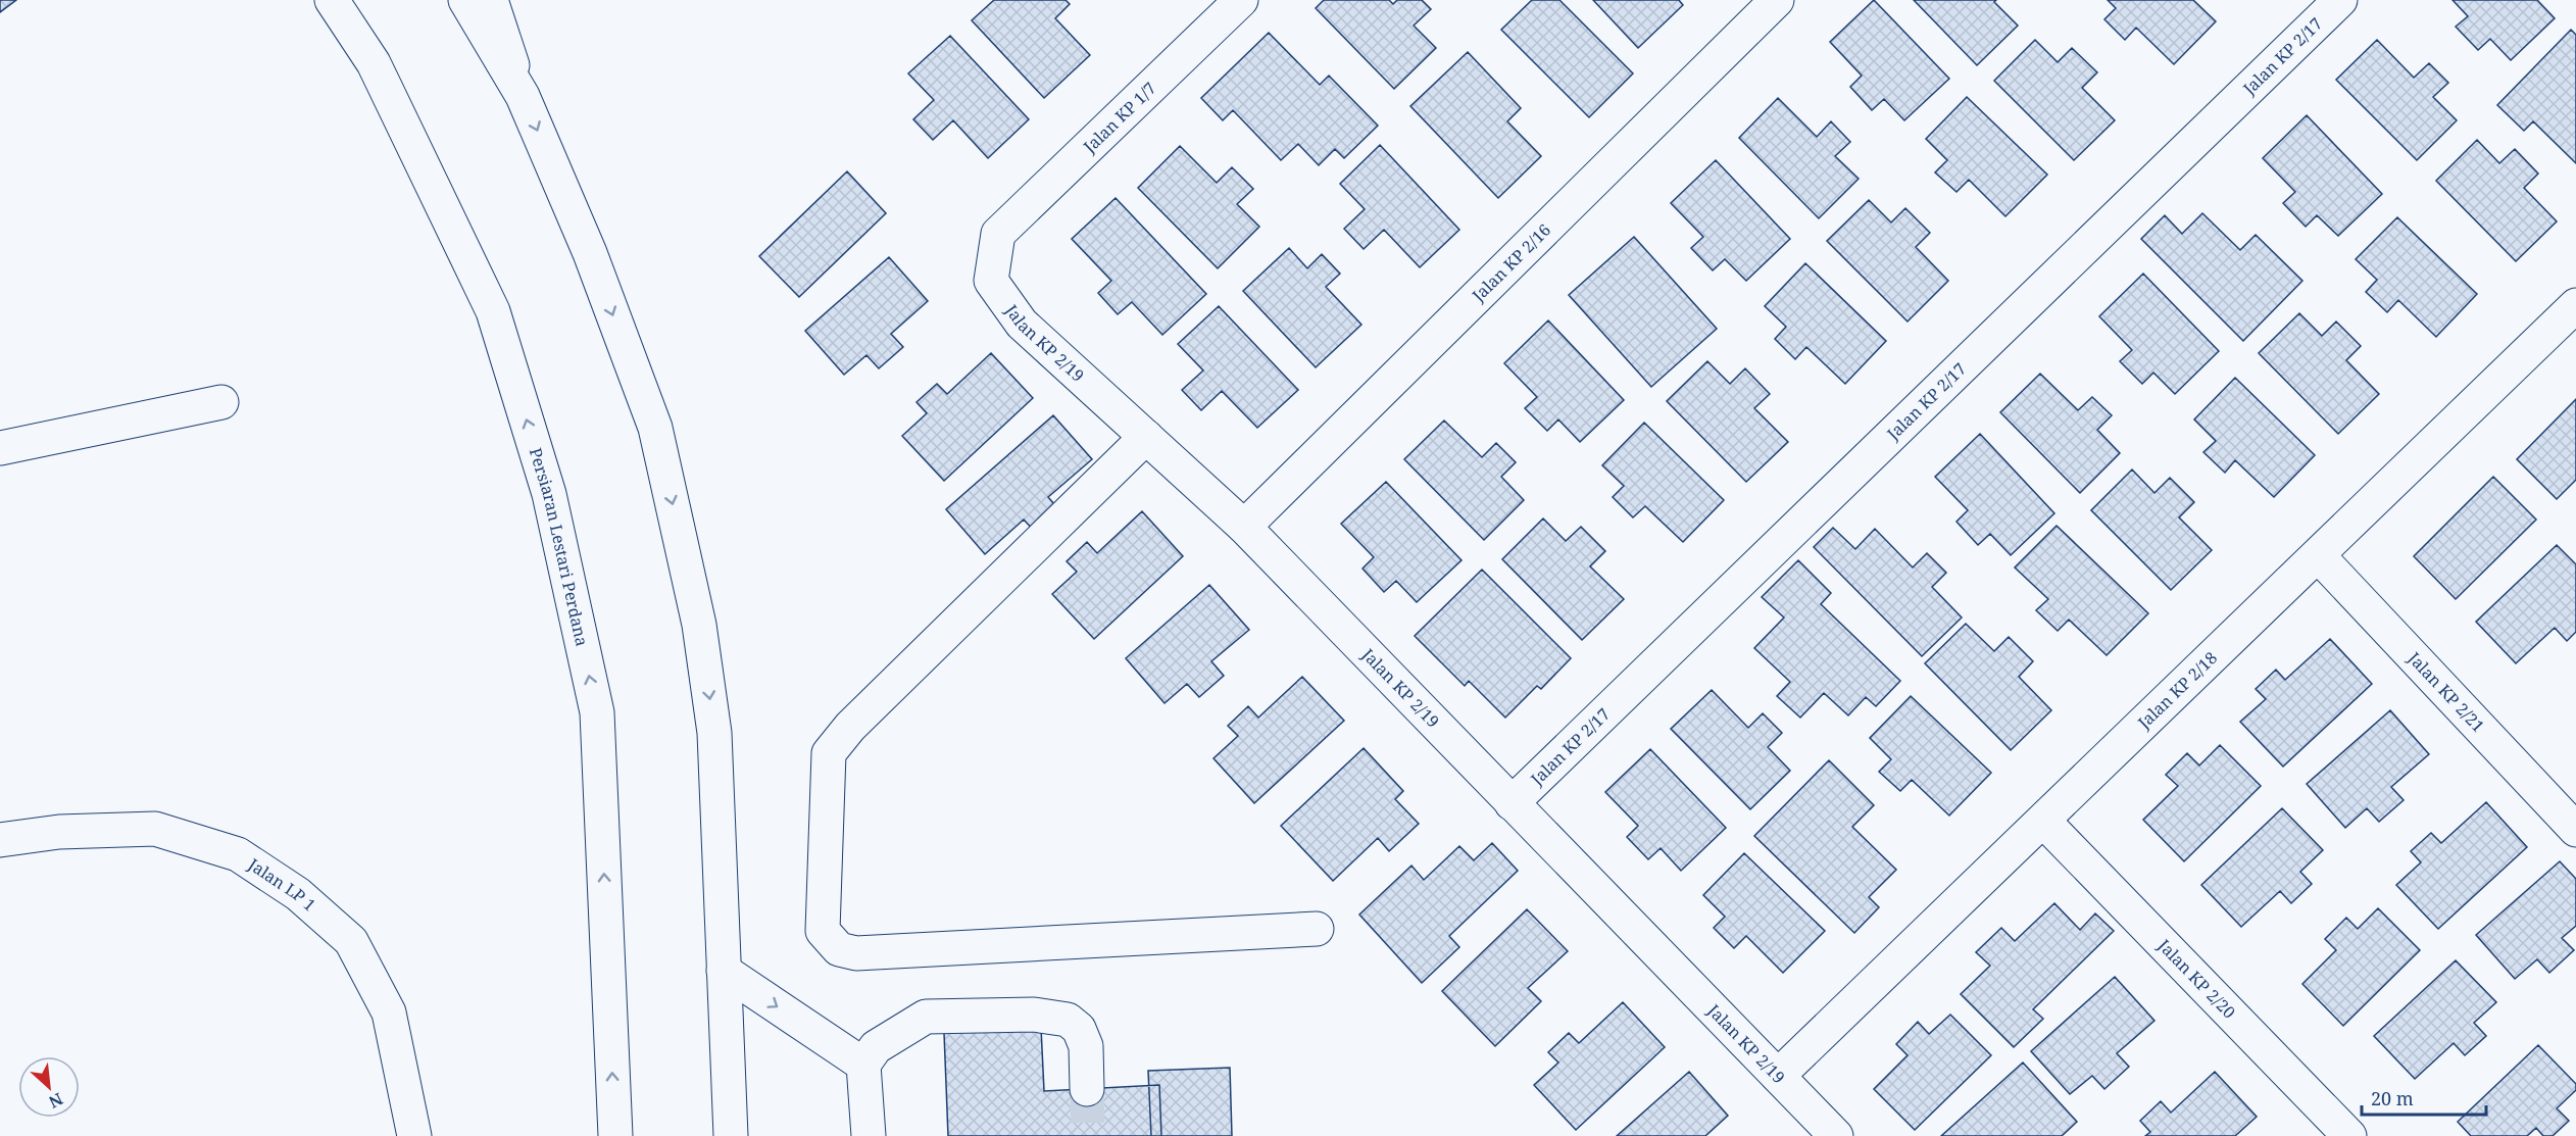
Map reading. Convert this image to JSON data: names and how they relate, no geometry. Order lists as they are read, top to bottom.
{
  "streets": {
    "street": [
      "Jalan KP 2/17",
      "Jalan KP 1/7",
      "Jalan KP 2/16",
      "Jalan KP 2/19",
      "Persiaran Lestari Perdana",
      "Jalan KP 2/18",
      "Jalan KP 2/21",
      "Jalan LP 1",
      "Jalan KP 2/20"
    ]
  },
  "crossings": [
    ["Jalan KP 2/17", "Jalan KP 2/19"],
    ["Jalan KP 1/7", "Jalan KP 2/19"],
    ["Jalan KP 2/16", "Jalan KP 2/19"],
    ["Jalan KP 2/19", "Jalan KP 2/18"],
    ["Jalan KP 2/18", "Jalan KP 2/21"],
    ["Jalan KP 2/18", "Jalan KP 2/20"]
  ],
  "scale_bar": "20 m",
  "north": "bottom right"
}
